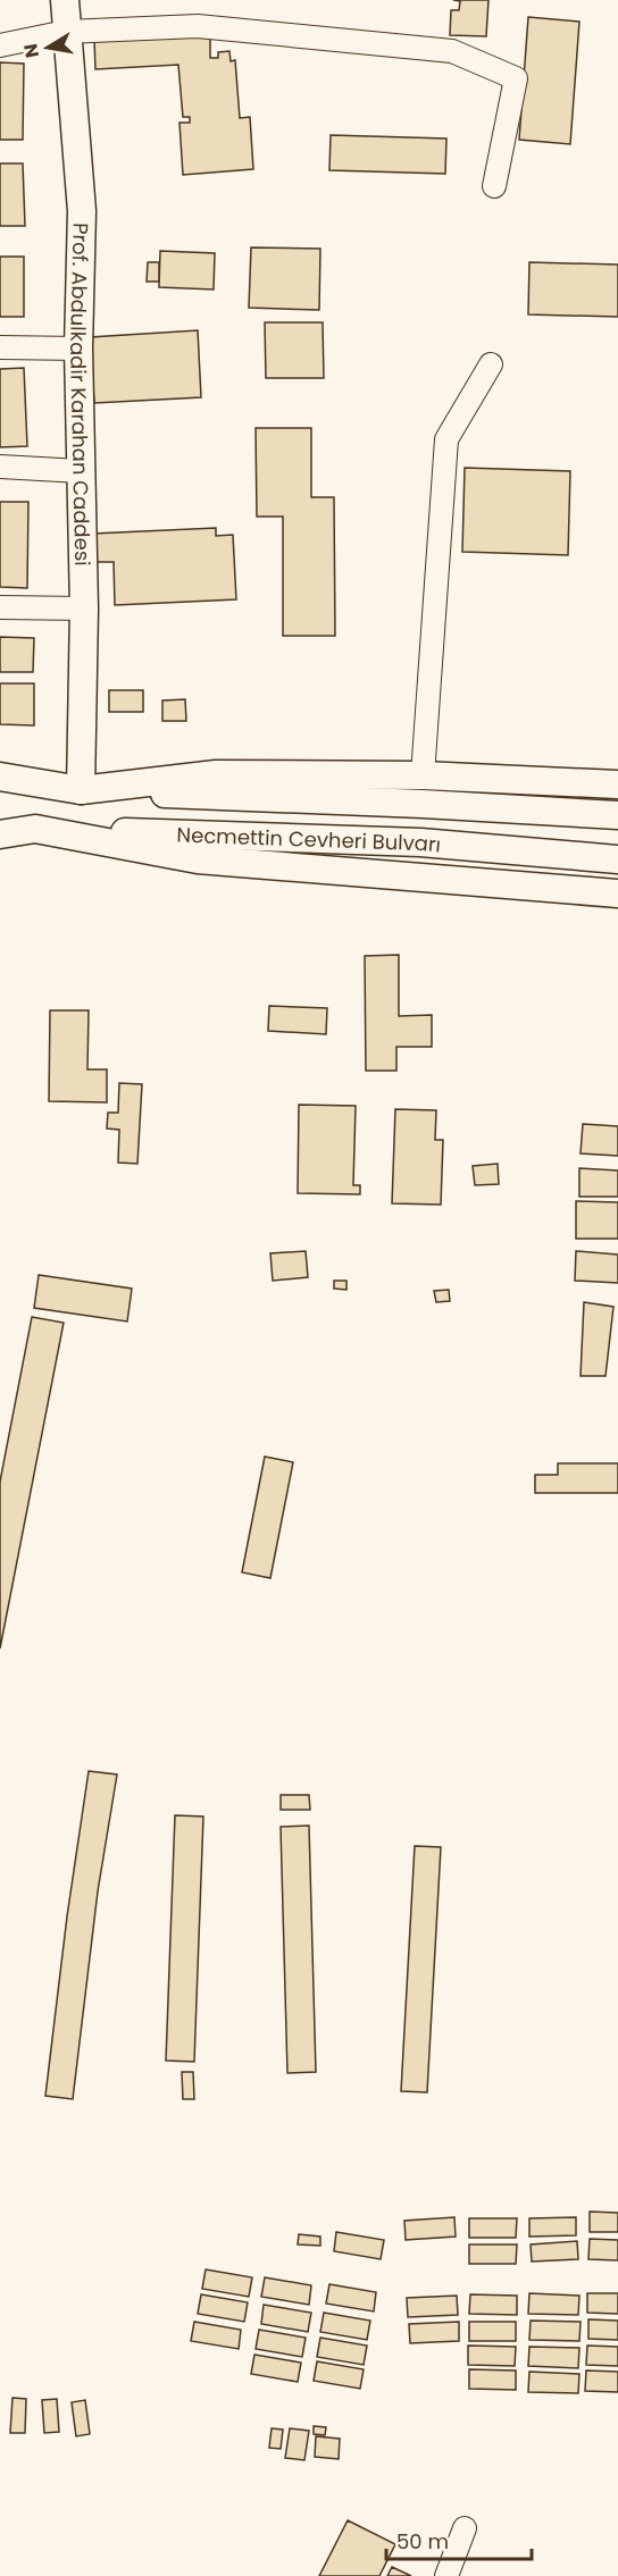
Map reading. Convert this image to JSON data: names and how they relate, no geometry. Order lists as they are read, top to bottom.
{
  "streets": {
    "main road": ["Prof. Abdulkadir Karahan Caddesi", "Necmettin Cevheri Bulvarı"]
  },
  "crossings": [
    ["Prof. Abdulkadir Karahan Caddesi", "Necmettin Cevheri Bulvarı"]
  ],
  "scale_bar": "50 m",
  "north": "left"
}
